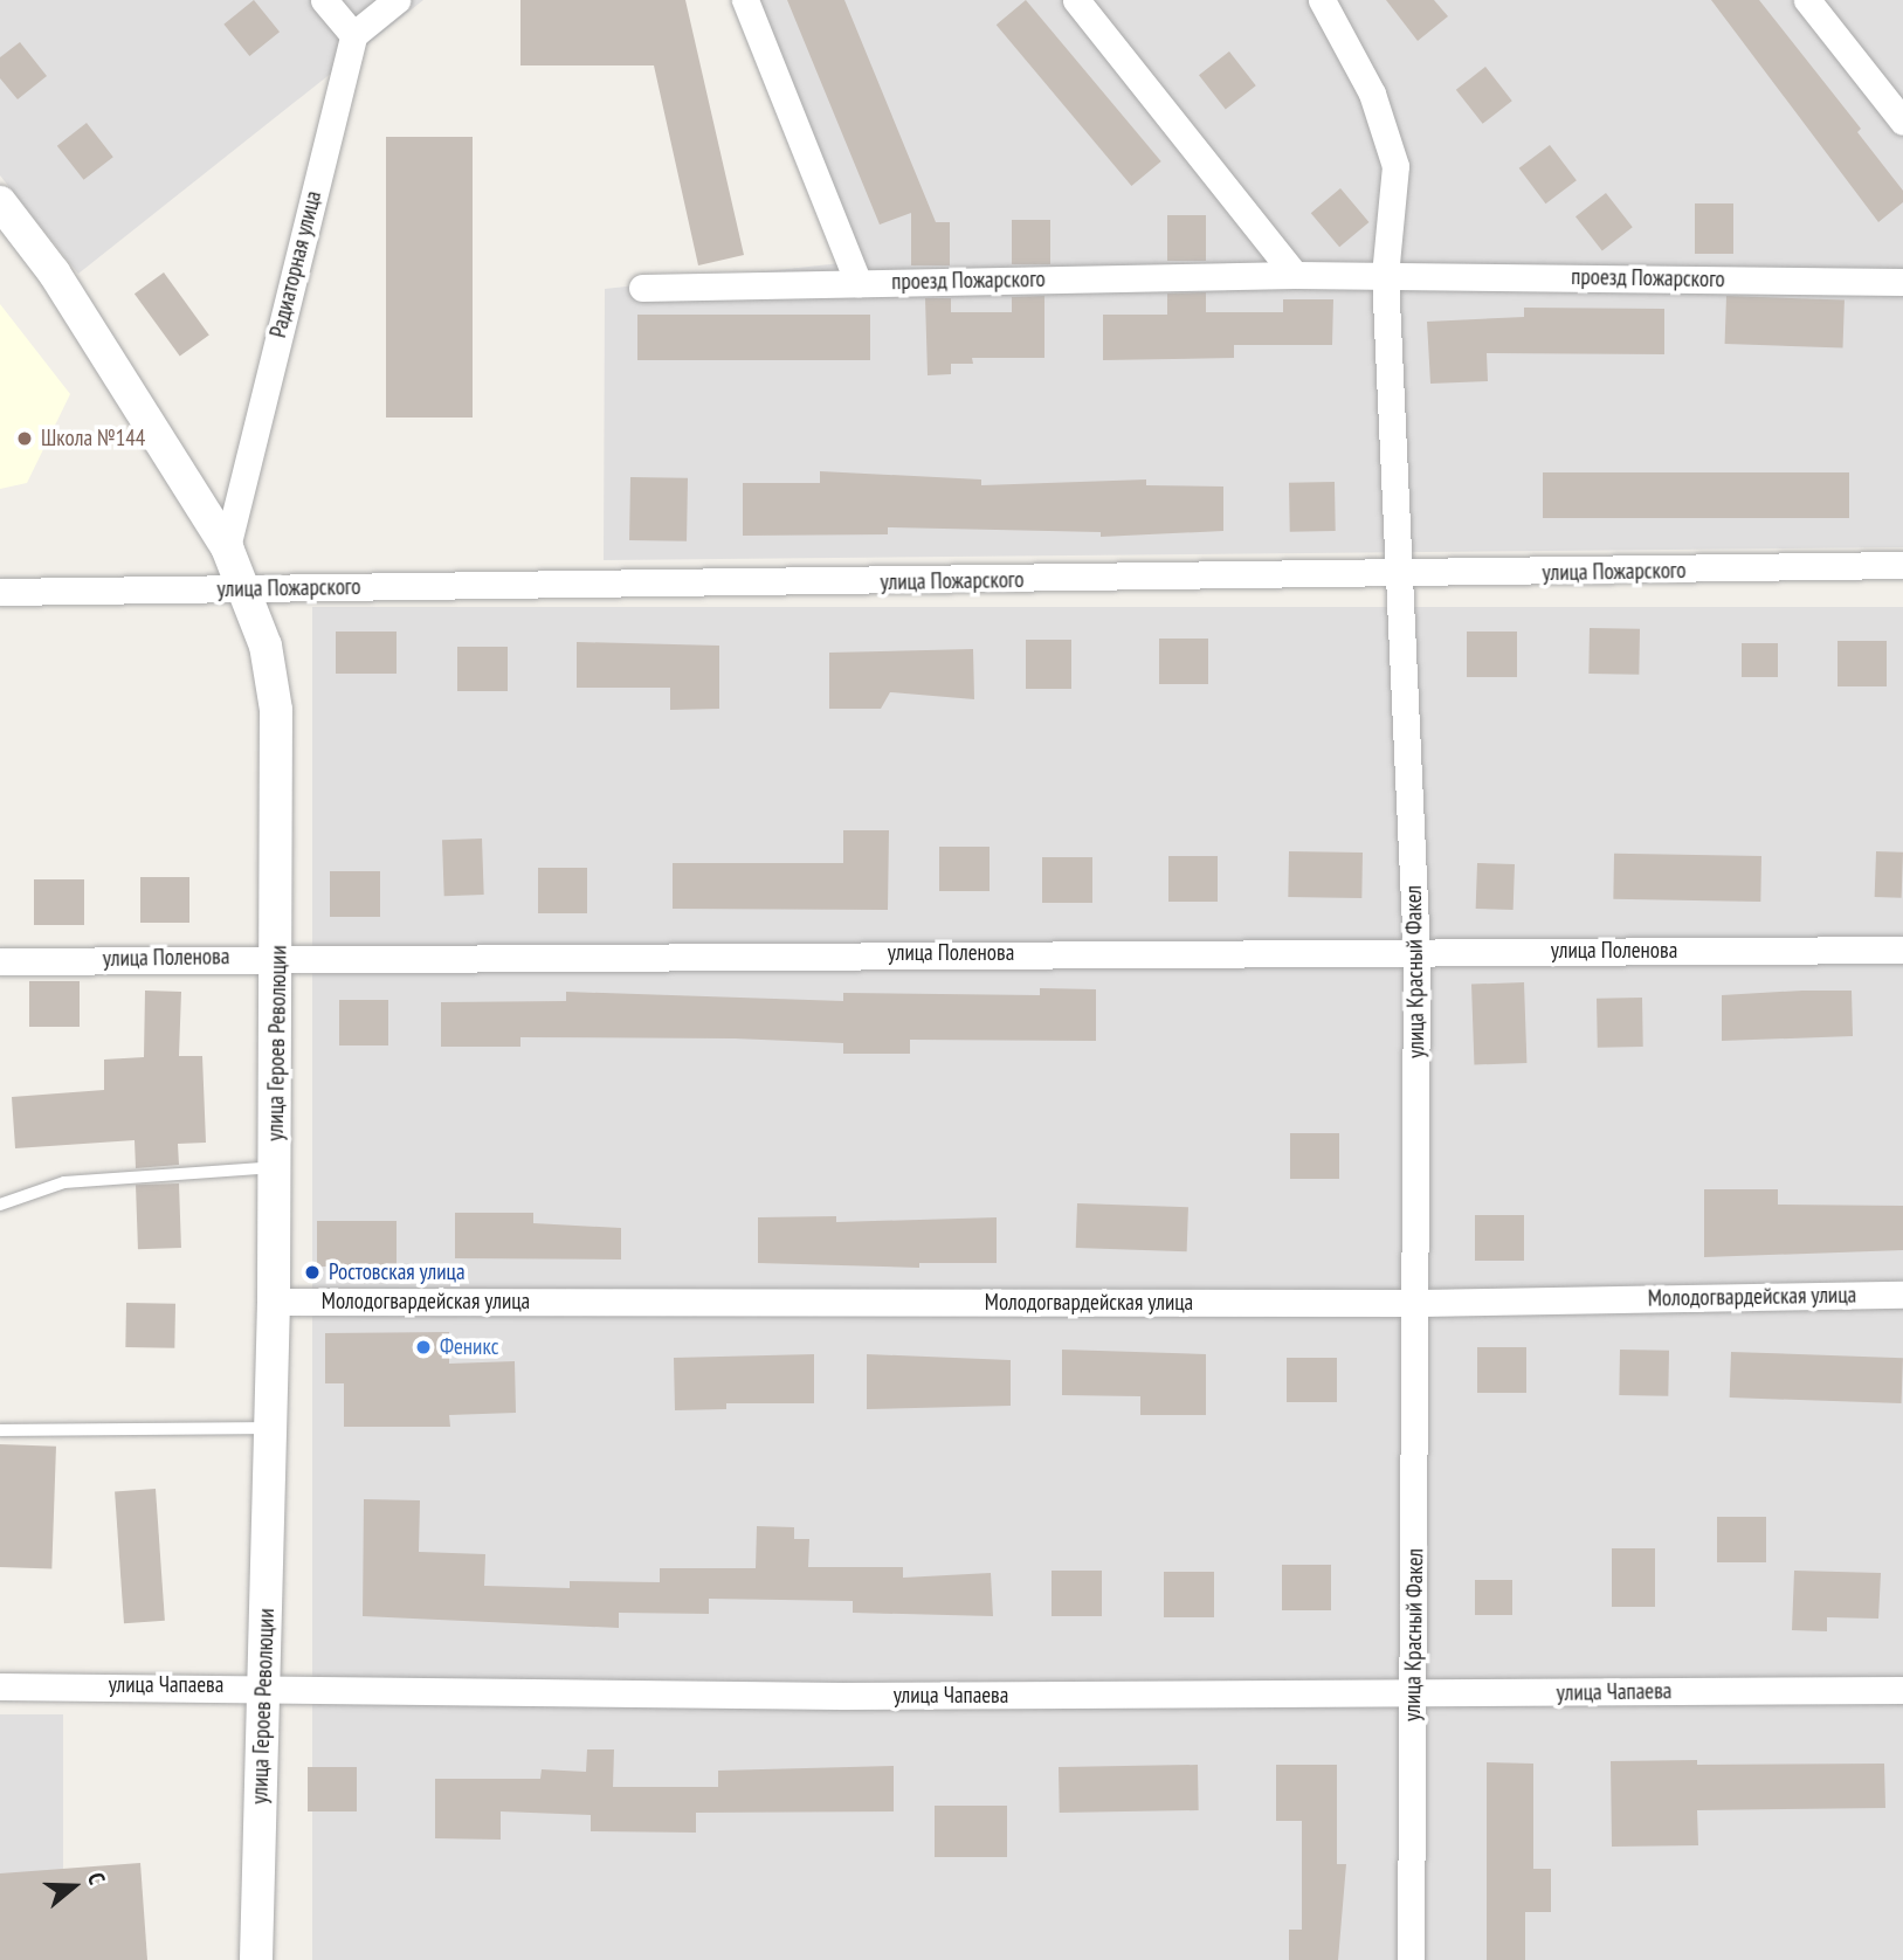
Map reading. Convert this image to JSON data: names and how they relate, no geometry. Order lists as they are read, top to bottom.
{
  "streets": {
    "street": [
      "Радиаторная улица",
      "проезд Пожарского",
      "улица Пожарского",
      "улица Поленова",
      "улица Красный Факел",
      "улица Героев Революции",
      "Молодогвардейская улица",
      "улица Чапаева"
    ]
  },
  "crossings": [
    ["Радиаторная улица", "улица Героев Революции"],
    ["проезд Пожарского", "улица Красный Факел"],
    ["улица Пожарского", "улица Красный Факел"],
    ["улица Пожарского", "улица Героев Революции"],
    ["улица Поленова", "улица Красный Факел"],
    ["улица Поленова", "улица Героев Революции"],
    ["улица Красный Факел", "Молодогвардейская улица"],
    ["улица Красный Факел", "улица Чапаева"],
    ["улица Героев Революции", "Молодогвардейская улица"],
    ["улица Героев Революции", "улица Чапаева"]
  ],
  "places": ["Школа №144", "Ростовская улица", "Феникс"],
  "north": "right"
}
